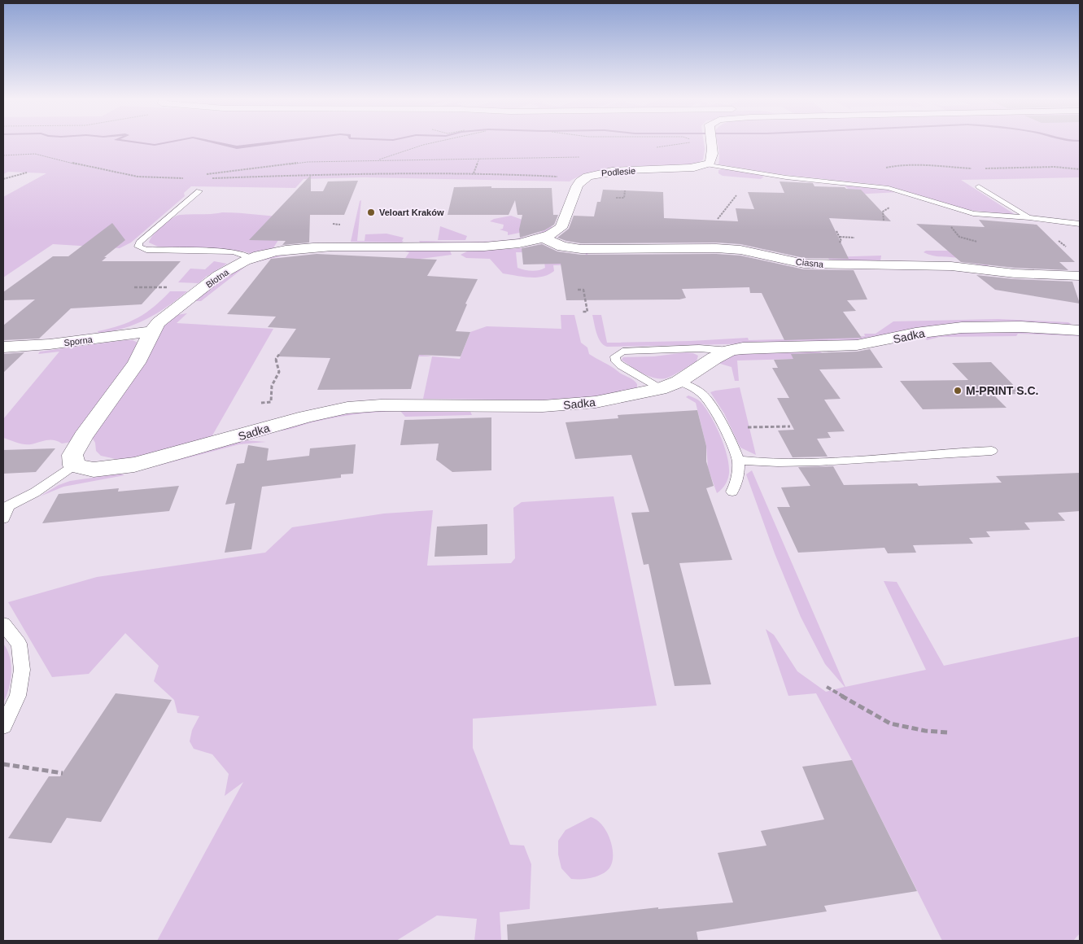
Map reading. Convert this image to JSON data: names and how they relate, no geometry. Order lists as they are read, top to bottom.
{
  "streets": {
    "street": [
      "Podlesie",
      "Ciasna",
      "Błotna",
      "Sadka",
      "Sporna"
    ]
  },
  "crossings": [
    ["Ciasna", "Błotna"],
    ["Błotna", "Sadka"],
    ["Błotna", "Sporna"]
  ],
  "places": ["Veloart Kraków", "M-PRINT S.C."]
}
